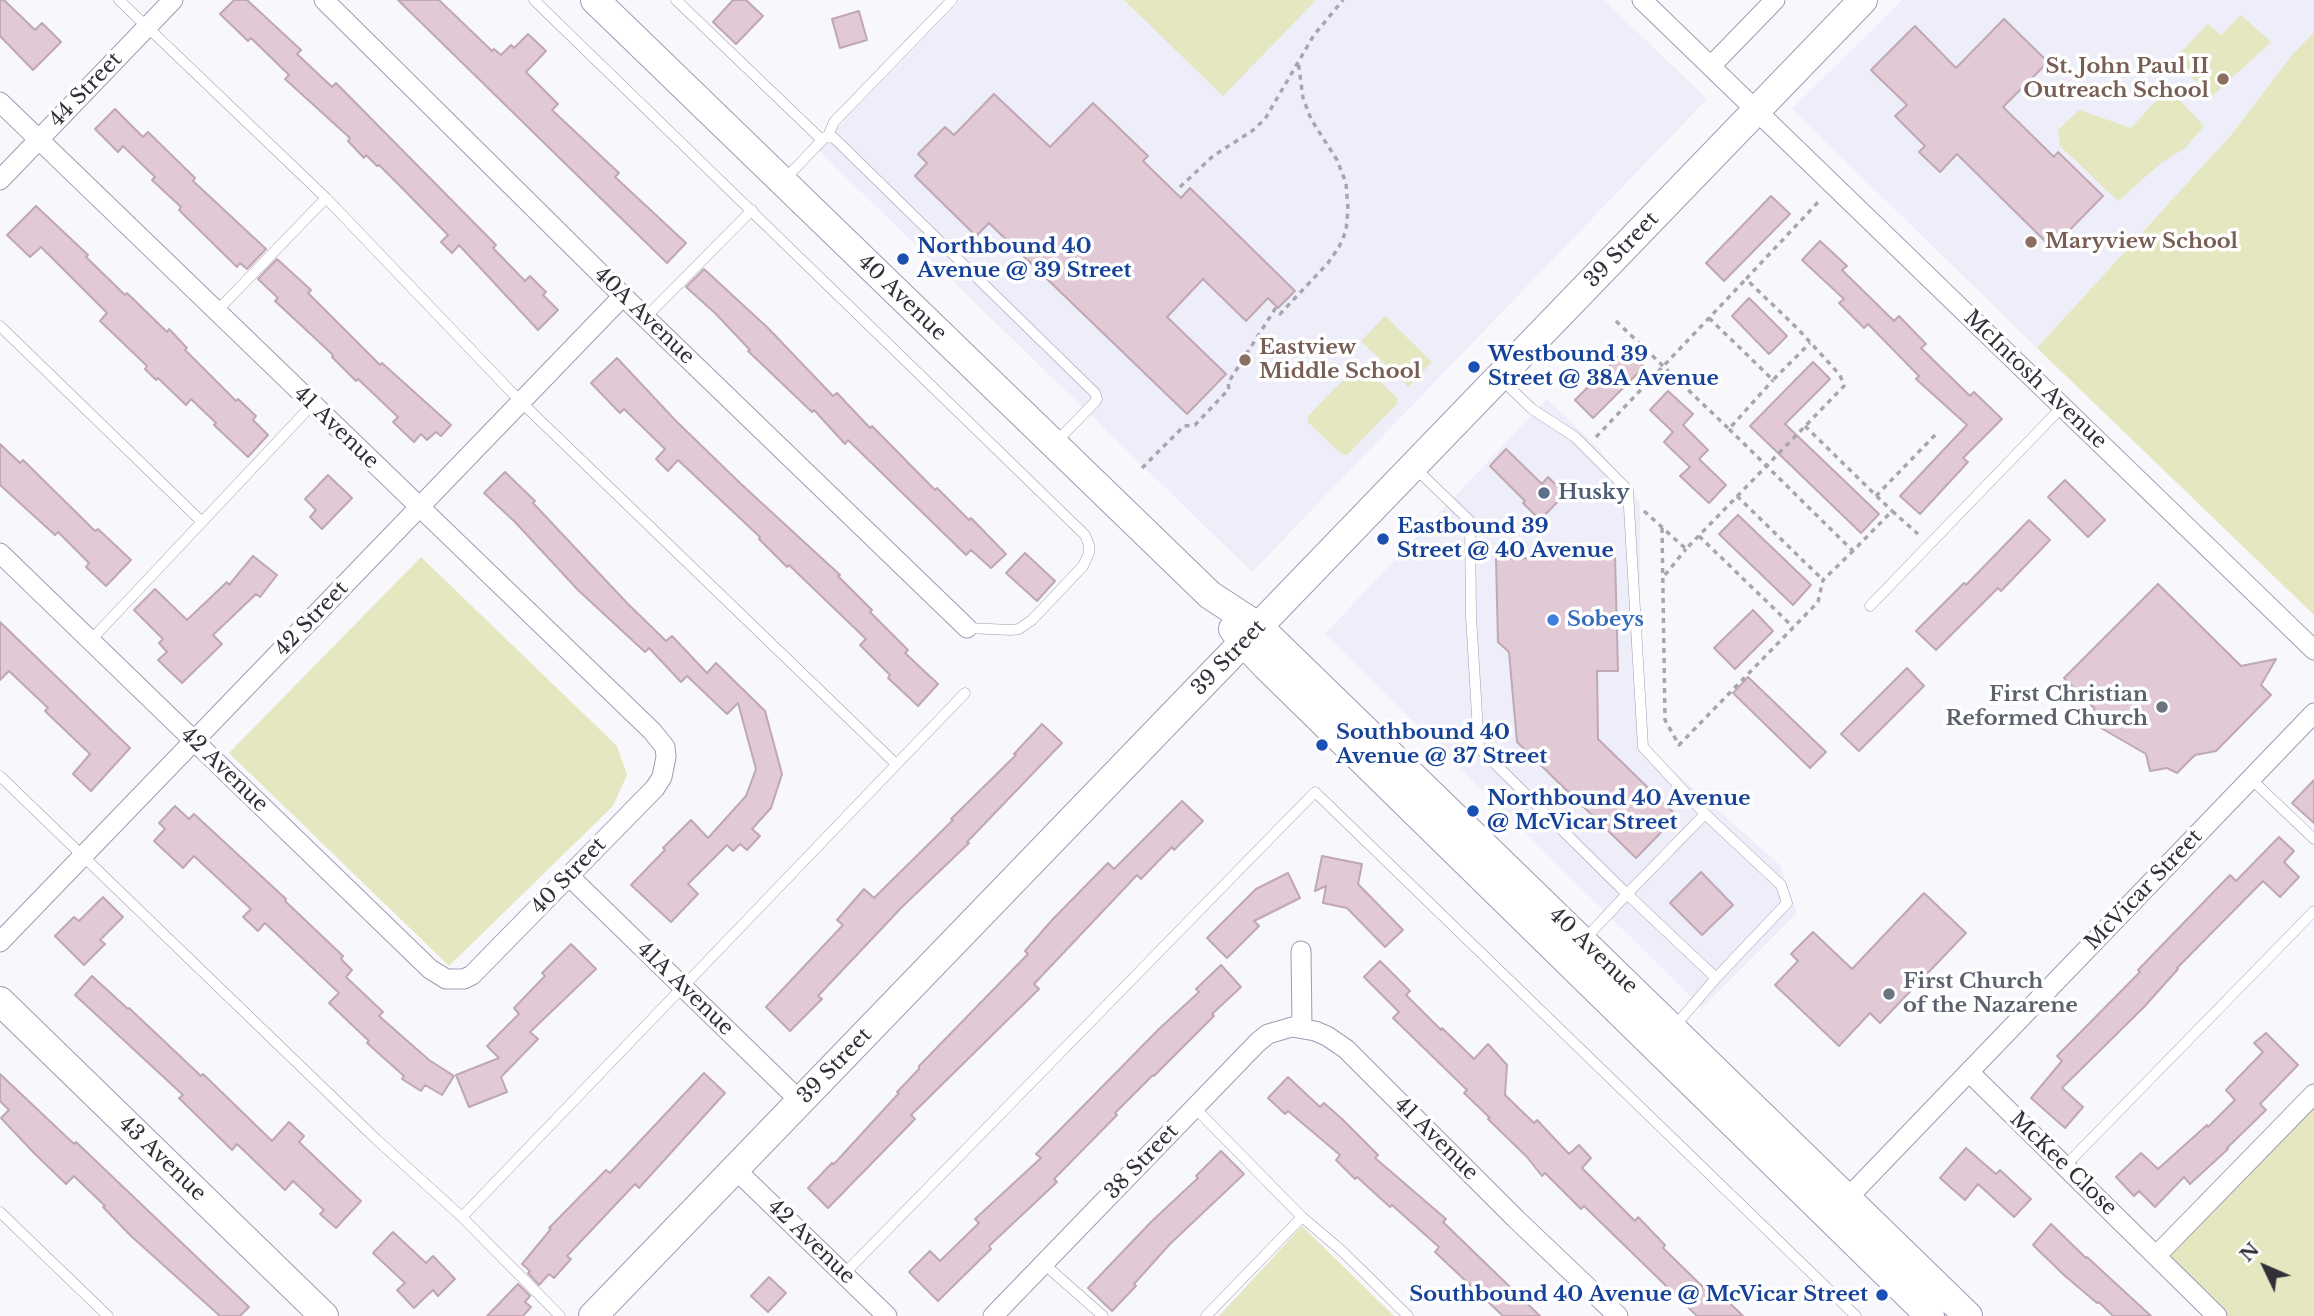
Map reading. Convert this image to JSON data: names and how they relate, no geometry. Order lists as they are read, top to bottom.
{
  "streets": {
    "main road": ["39 Street", "40 Avenue", "43 Avenue"],
    "street": [
      "44 Street",
      "40A Avenue",
      "McIntosh Avenue",
      "41 Avenue",
      "42 Street",
      "42 Avenue",
      "40 Street",
      "McVicar Street",
      "41A Avenue",
      "38 Street",
      "McKee Close"
    ]
  },
  "crossings": [
    ["44 Street", "41 Avenue"],
    ["39 Street", "40 Avenue"],
    ["39 Street", "McIntosh Avenue"],
    ["39 Street", "42 Avenue"],
    ["39 Street", "41A Avenue"],
    ["40 Avenue", "McVicar Street"],
    ["40A Avenue", "42 Street"],
    ["41 Avenue", "42 Street"],
    ["41 Avenue", "40 Street"],
    ["41 Avenue", "38 Street"],
    ["42 Street", "42 Avenue"],
    ["42 Avenue", "40 Street"],
    ["40 Street", "41A Avenue"],
    ["McVicar Street", "McKee Close"]
  ],
  "places": [
    "St. John Paul II Outreach School",
    "Maryview School",
    "Northbound 40 Avenue @ 39 Street",
    "Eastview Middle School",
    "Westbound 39 Street @ 38A Avenue",
    "Husky",
    "Eastbound 39 Street @ 40 Avenue",
    "Sobeys",
    "First Christian Reformed Church",
    "Southbound 40 Avenue @ 37 Street",
    "Northbound 40 Avenue @ McVicar Street",
    "First Church of the Nazarene",
    "Southbound 40 Avenue @ McVicar Street"
  ],
  "north": "top left"
}
